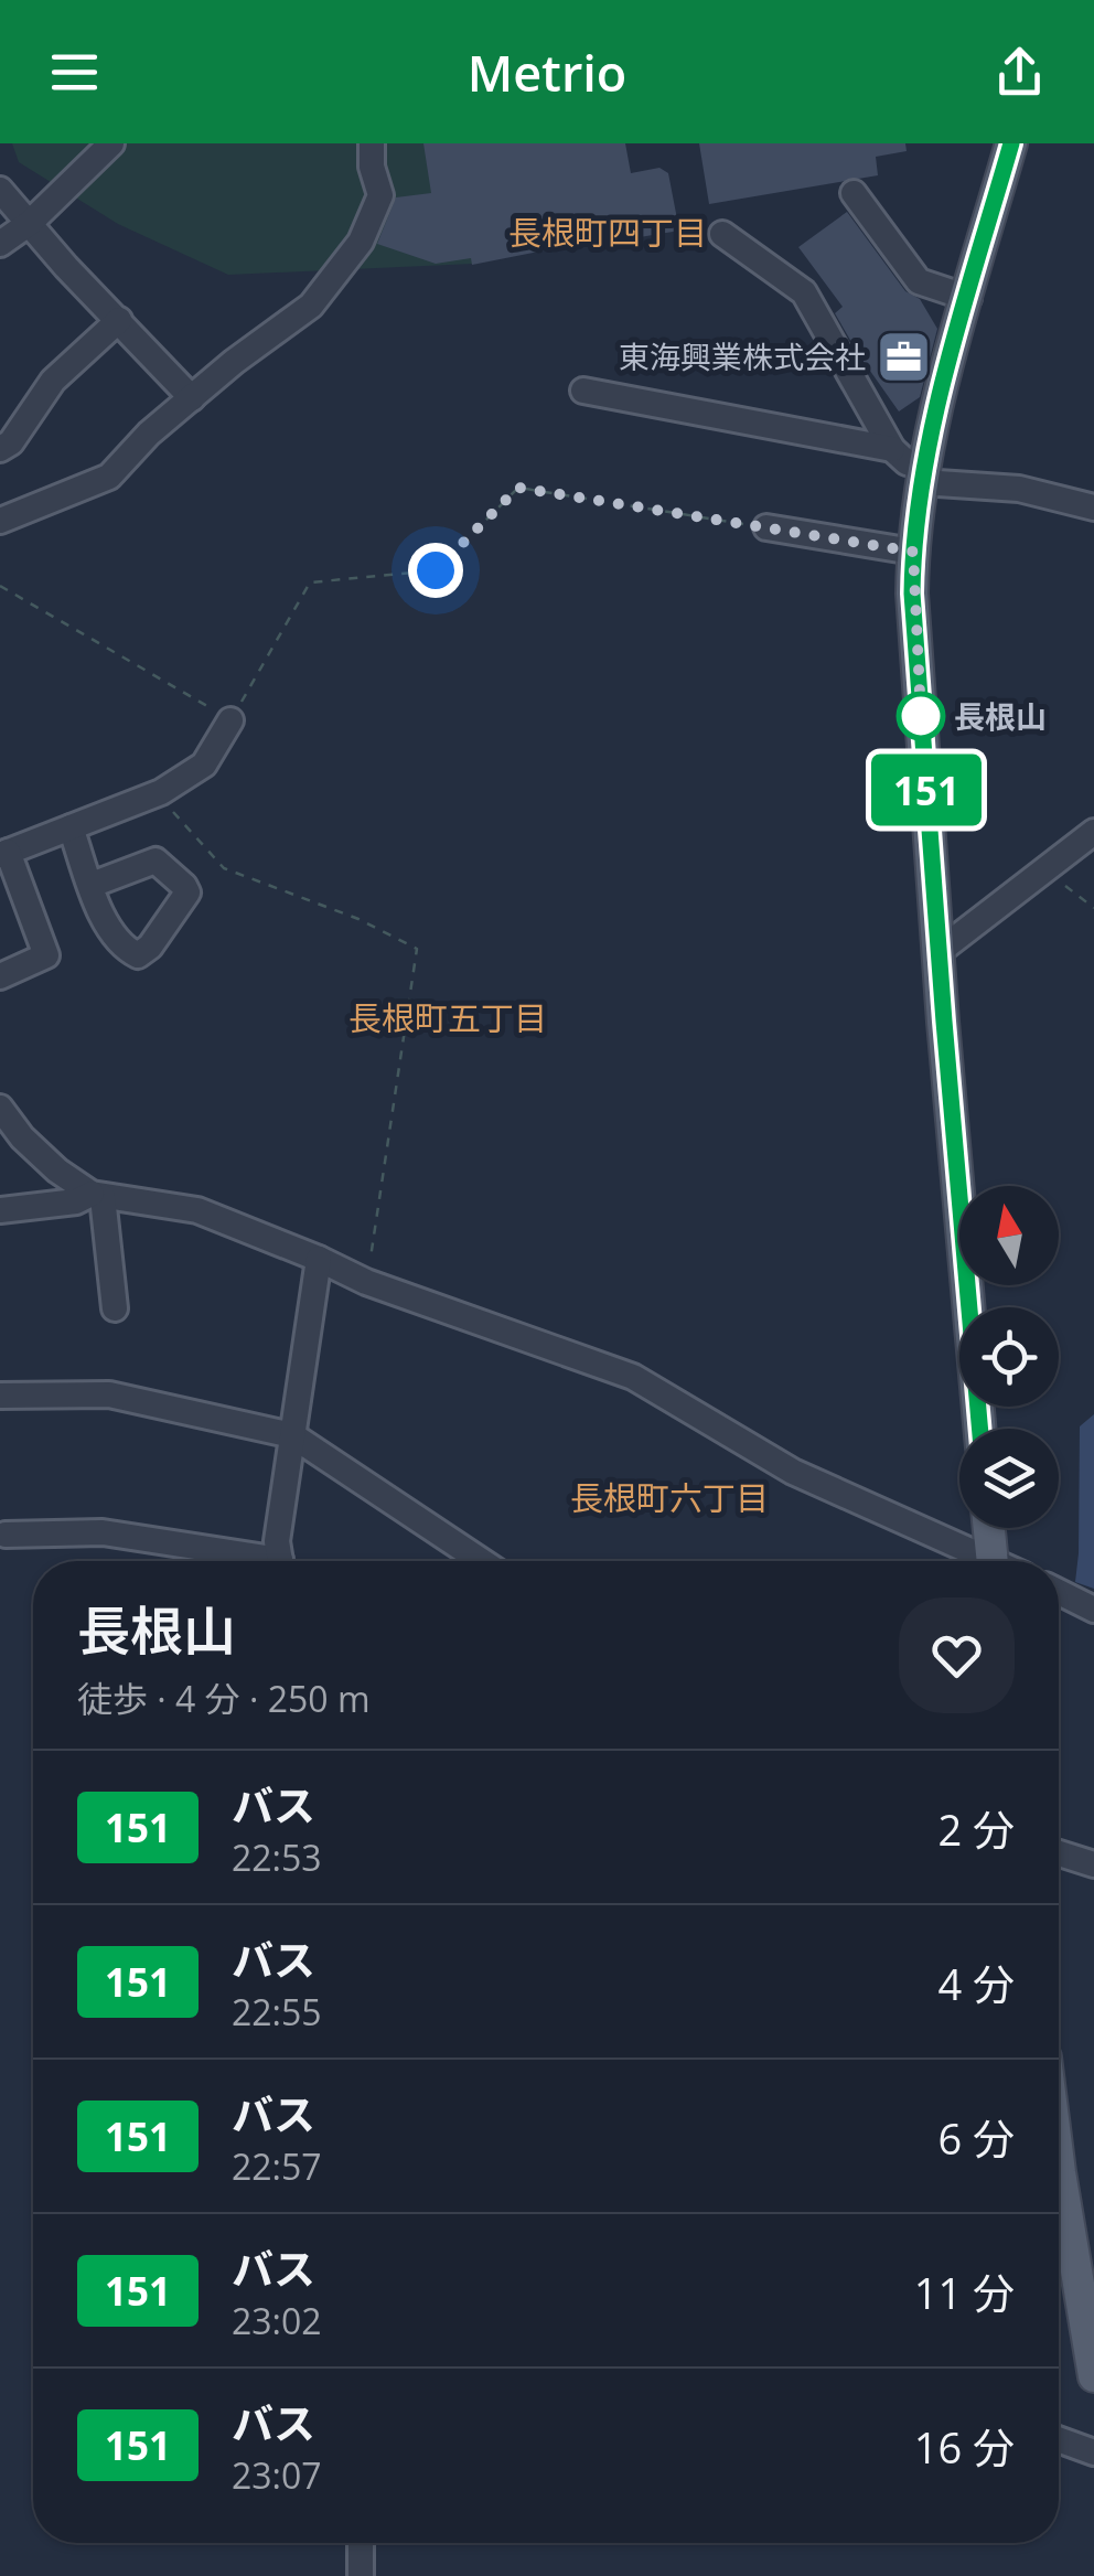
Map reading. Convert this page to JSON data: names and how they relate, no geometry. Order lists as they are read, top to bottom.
{
  "districts": ["長根町四丁目", "長根町五丁目", "長根町六丁目"],
  "places": {
    "office": ["東海興業株式会社"],
    "other": ["長根山"]
  },
  "lines": ["bus line 151"],
  "north": "top",
  "page": {
    "header": "Metrio",
    "on_map": "151",
    "heading": ["長根山", "徒歩 · 4 分 · 250 m"],
    "list": [
      {
        "mark": "151",
        "name": "バス",
        "note": "22:53",
        "value": "2 分"
      },
      {
        "mark": "151",
        "name": "バス",
        "note": "22:55",
        "value": "4 分"
      },
      {
        "mark": "151",
        "name": "バス",
        "note": "22:57",
        "value": "6 分"
      },
      {
        "mark": "151",
        "name": "バス",
        "note": "23:02",
        "value": "11 分"
      },
      {
        "mark": "151",
        "name": "バス",
        "note": "23:07",
        "value": "16 分"
      }
    ]
  }
}
